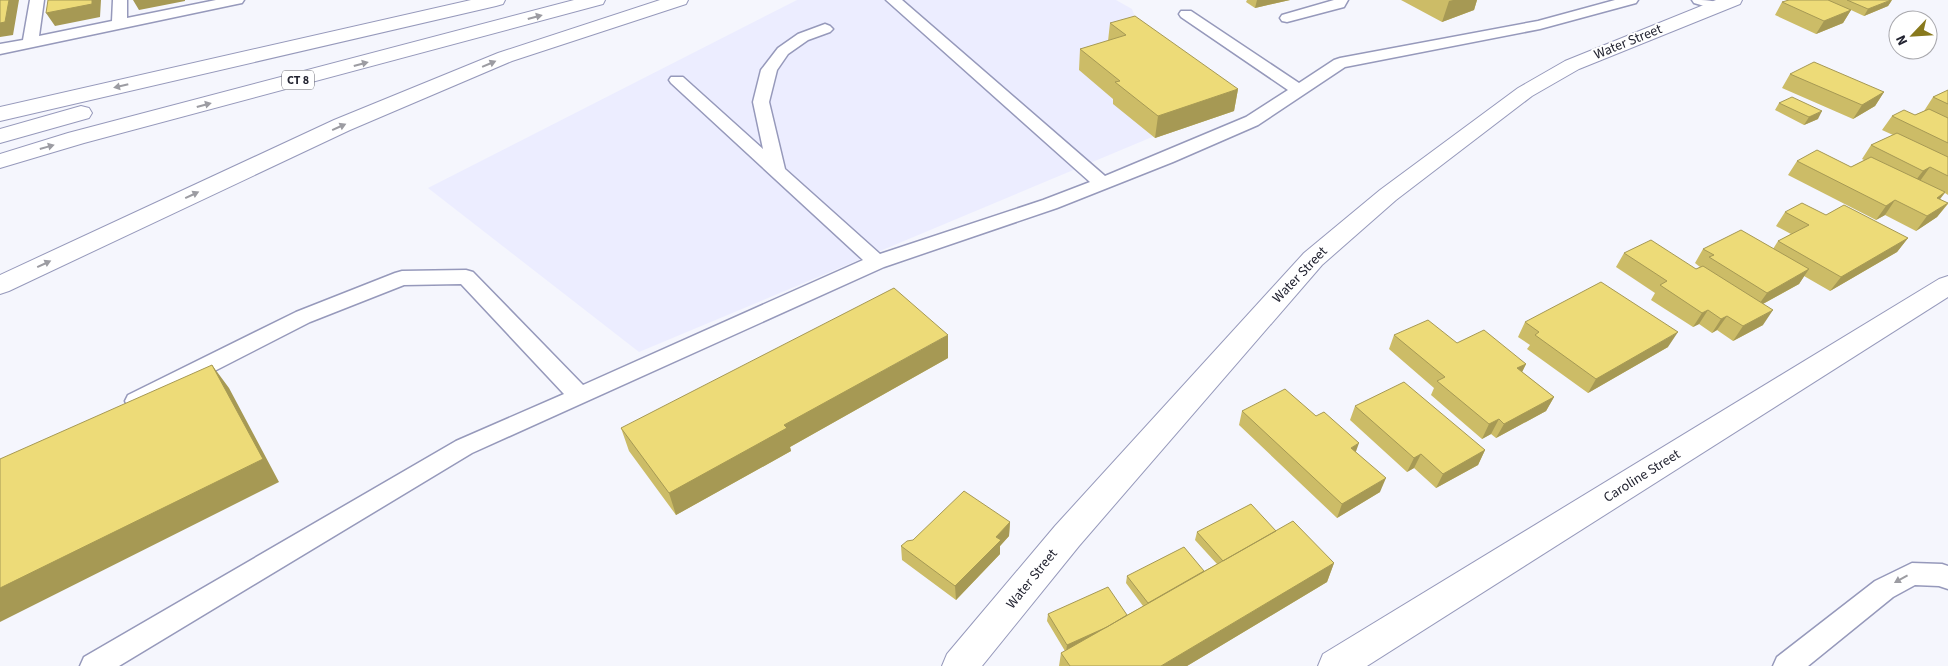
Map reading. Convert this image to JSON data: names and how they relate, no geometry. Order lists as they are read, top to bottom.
{
  "streets": {
    "main road": ["Water Street", "CT 8", "Caroline Street"]
  },
  "north": "bottom left"
}
